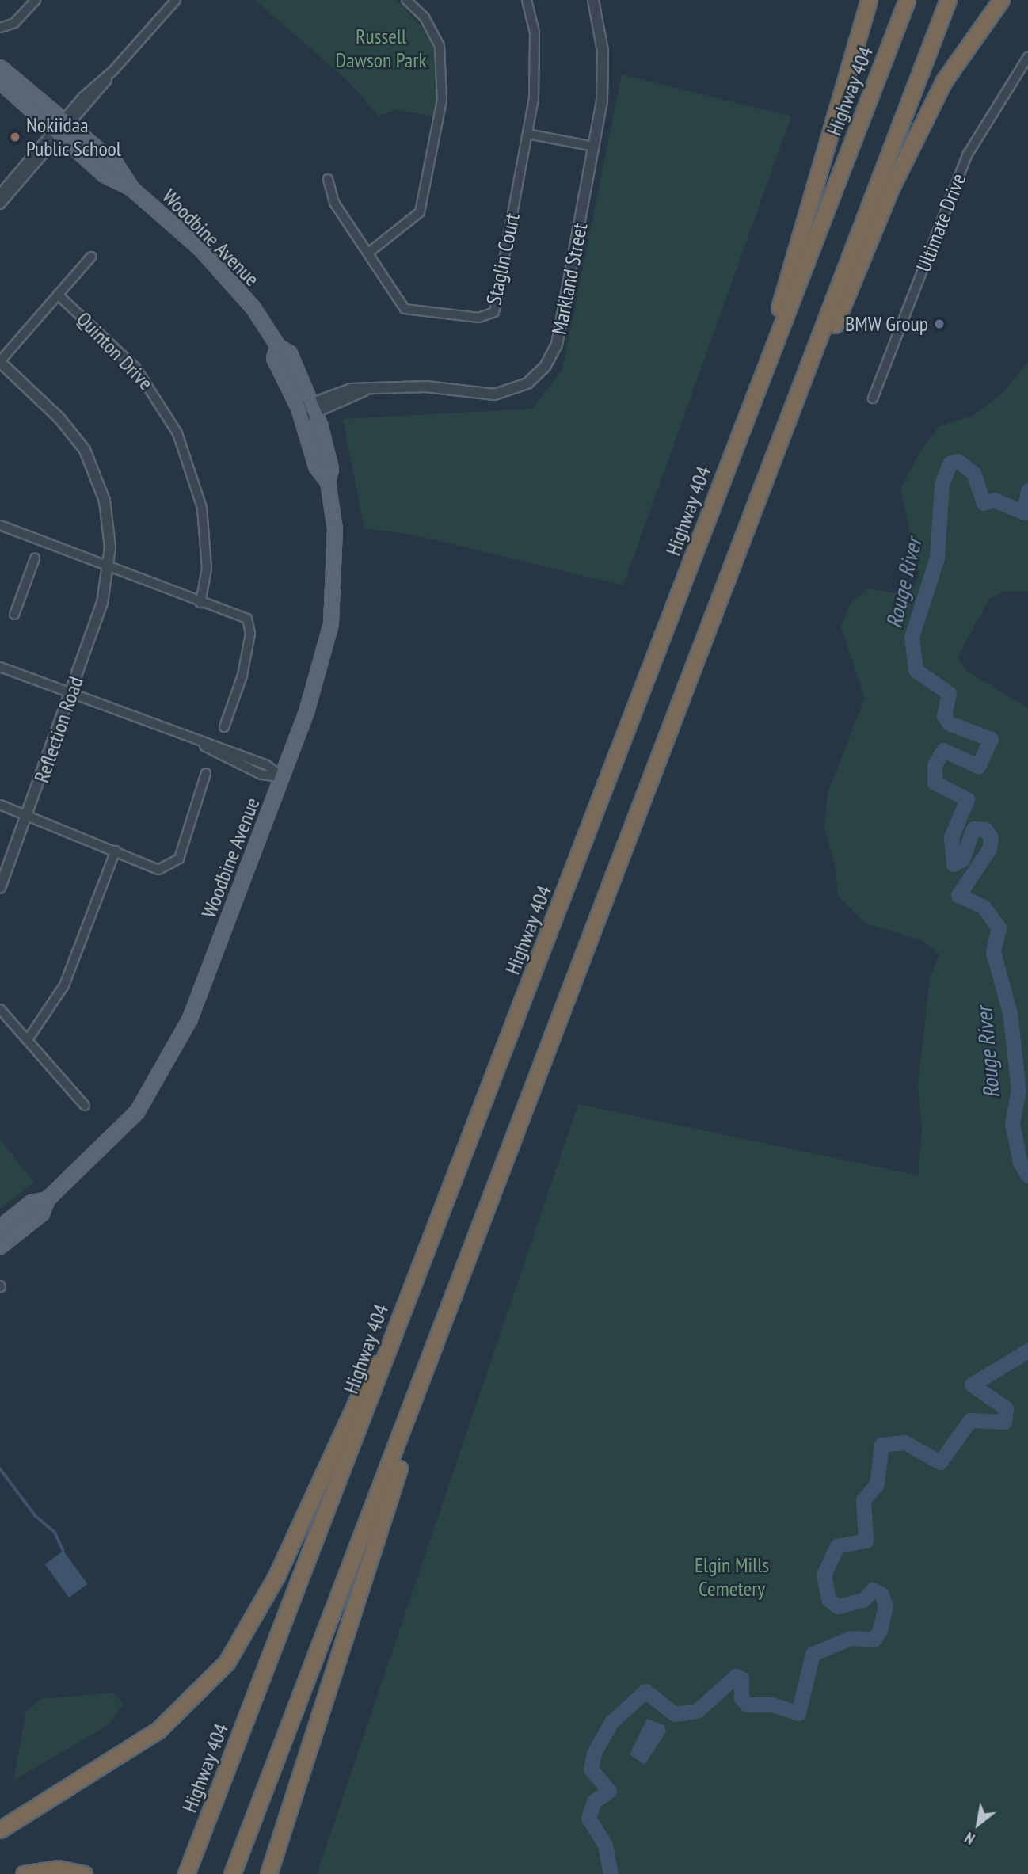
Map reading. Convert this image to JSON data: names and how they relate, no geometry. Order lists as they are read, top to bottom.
{
  "streets": {
    "highway": ["Highway 404"],
    "main road": ["Woodbine Avenue"],
    "street": [
      "Ultimate Drive",
      "Staglin Court",
      "Markland Street",
      "Quinton Drive",
      "Reflection Road"
    ]
  },
  "crossings": [
    ["Woodbine Avenue", "Markland Street"]
  ],
  "water": ["Rouge River"],
  "parks": ["Russell Dawson Park", "Elgin Mills Cemetery"],
  "places": ["Nokiidaa Public School", "BMW Group"],
  "north": "bottom left"
}
